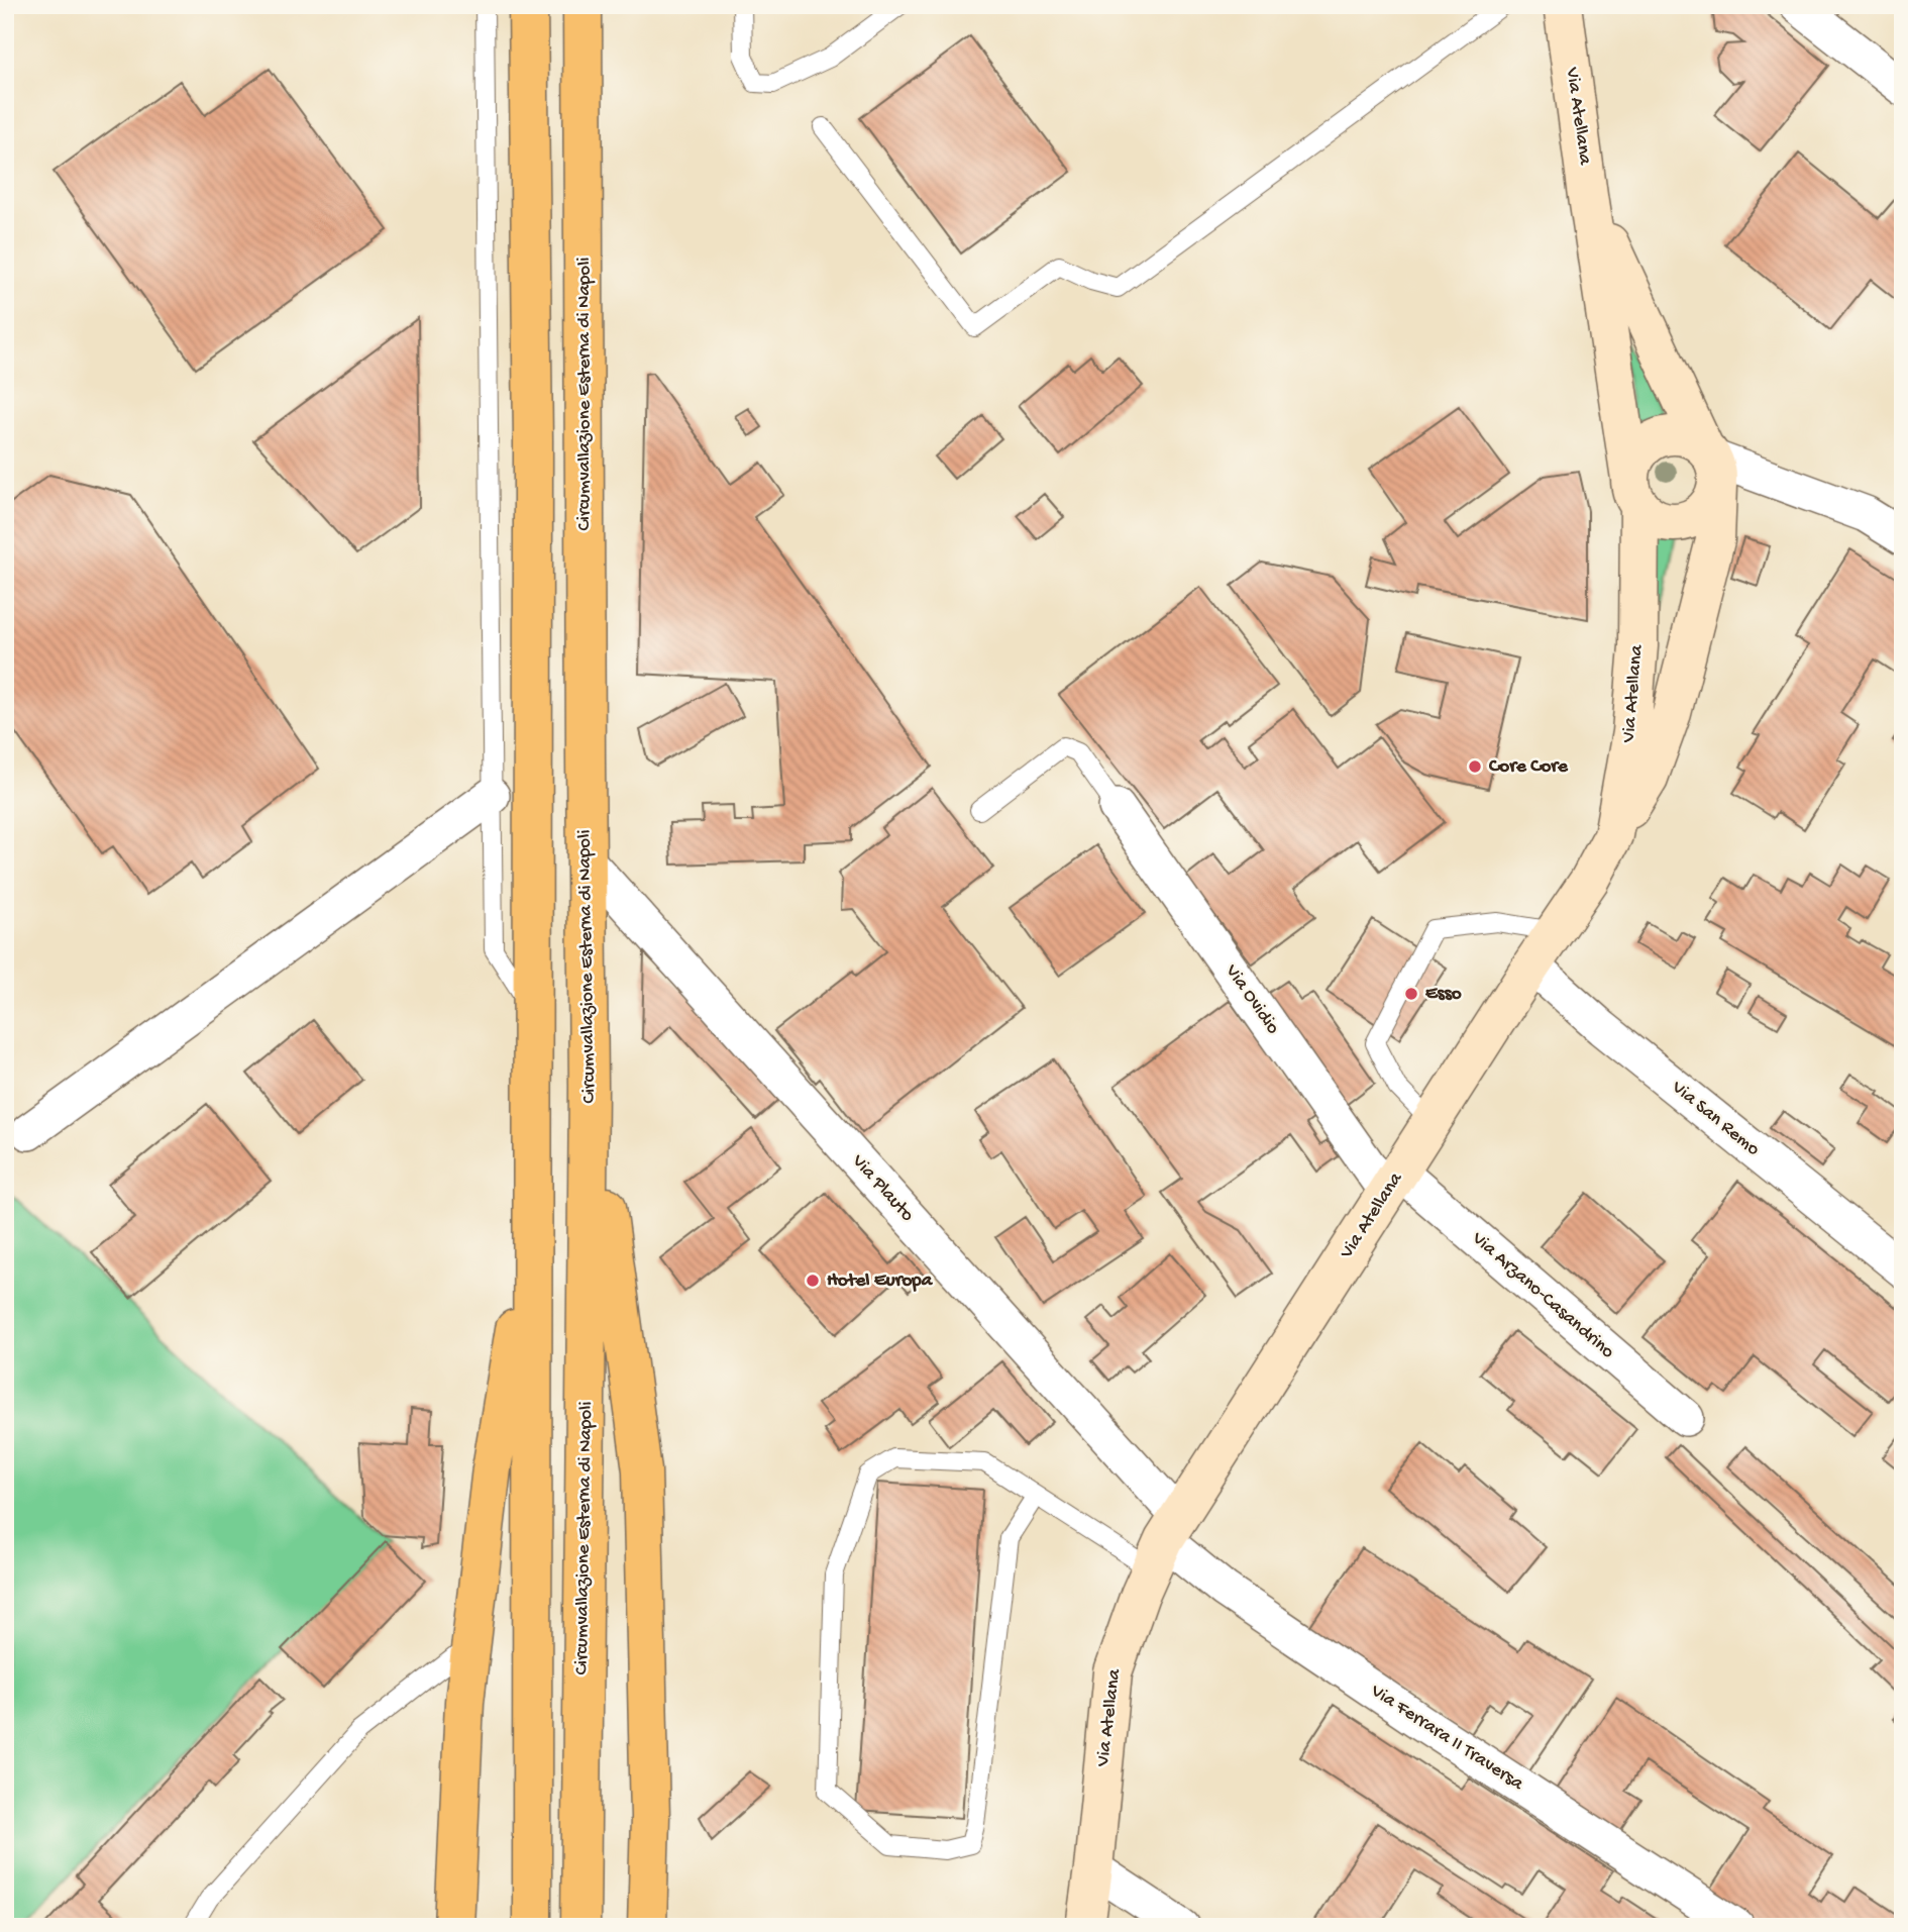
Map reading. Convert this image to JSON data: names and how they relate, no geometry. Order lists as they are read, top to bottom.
{
  "streets": {
    "highway": ["Circumvallazione Esterna di Napoli"],
    "main road": ["Via Atellana"],
    "street": [
      "Via Ovidio",
      "Via San Remo",
      "Via Plauto",
      "Via Arzano-Casandrino",
      "Via Ferrara II Traversa"
    ]
  },
  "crossings": [
    ["Via Atellana", "Via Ovidio"],
    ["Via Atellana", "Via San Remo"],
    ["Via Atellana", "Via Plauto"],
    ["Via Atellana", "Via Arzano-Casandrino"],
    ["Via Atellana", "Via Ferrara II Traversa"],
    ["Circumvallazione Esterna di Napoli", "Via Plauto"],
    ["Via Ovidio", "Via Arzano-Casandrino"],
    ["Via Plauto", "Via Ferrara II Traversa"]
  ],
  "places": ["Core Core", "Esso", "Hotel Europa"]
}
